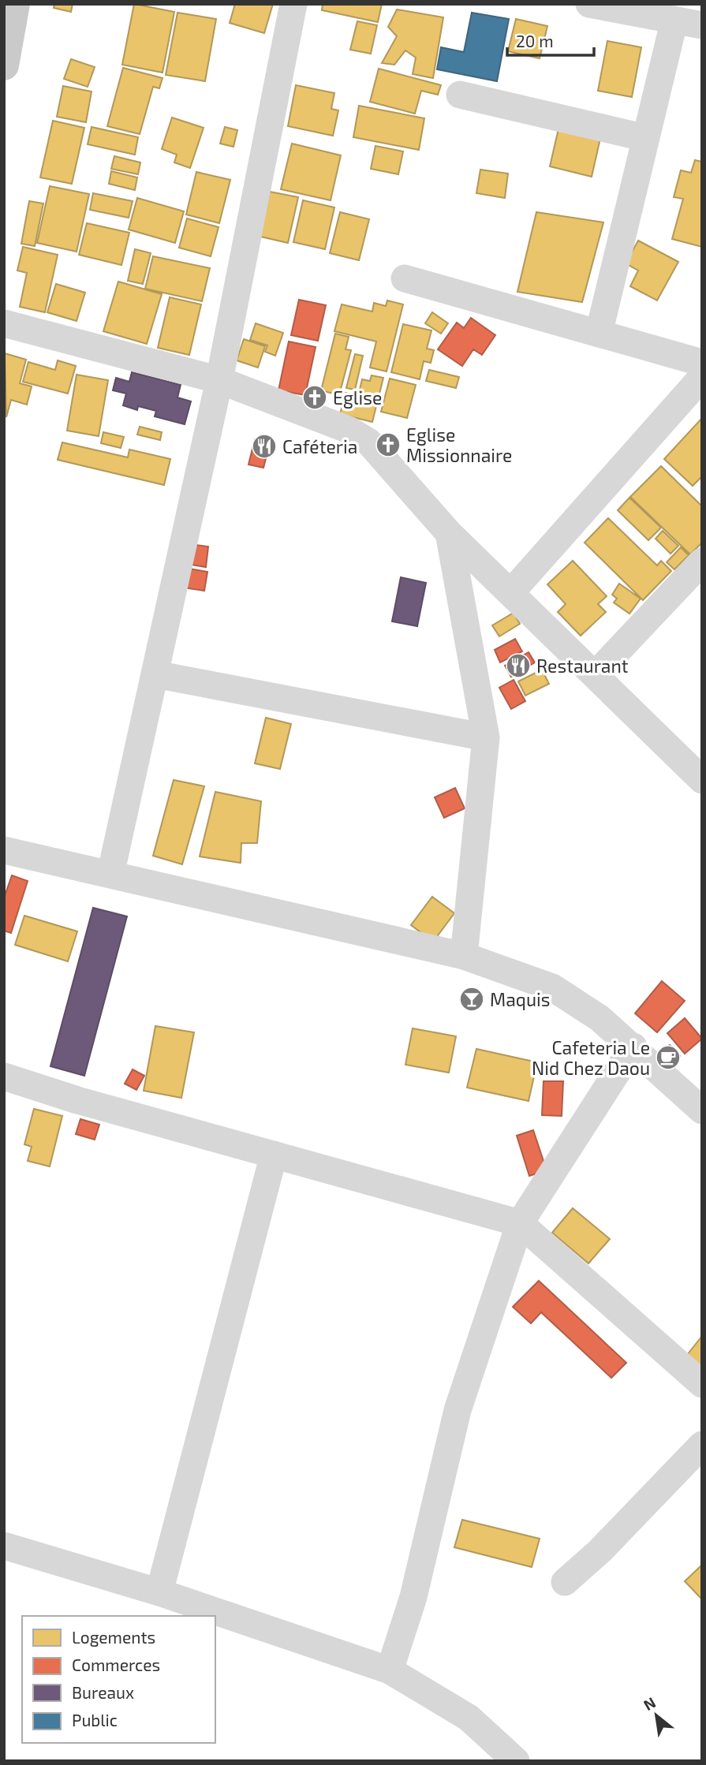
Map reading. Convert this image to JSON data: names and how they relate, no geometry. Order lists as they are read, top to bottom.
{
  "places": {
    "church": ["Eglise", "Eglise Missionnaire"],
    "restaurant": ["Caféteria", "Restaurant"],
    "bar": ["Maquis"],
    "cafe": ["Cafeteria Le Nid Chez Daou"]
  },
  "legend": [
    "Logements",
    "Commerces",
    "Bureaux",
    "Public"
  ],
  "scale_bar": "20 m",
  "north": "top left"
}
